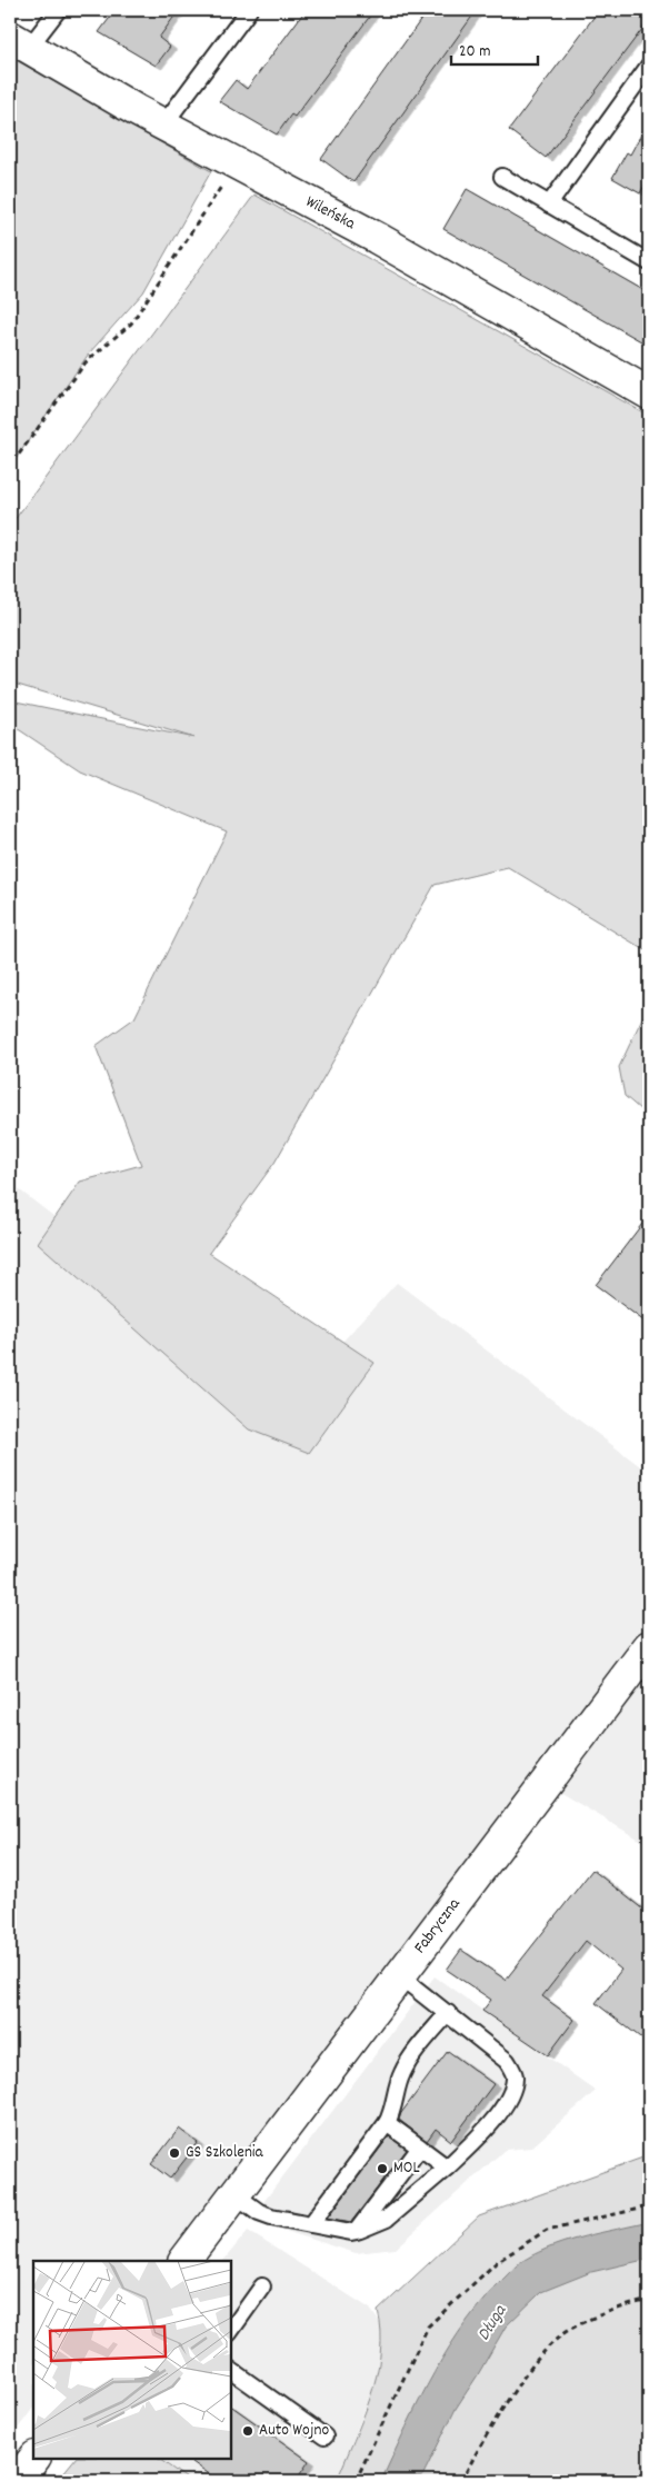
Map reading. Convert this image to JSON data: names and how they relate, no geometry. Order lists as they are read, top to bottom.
{
  "streets": {
    "street": ["Wileńska", "Fabryczna"]
  },
  "water": ["Długa"],
  "places": ["GS Szkolenia", "MOL", "Auto Wojno"],
  "scale_bar": "20 m"
}
